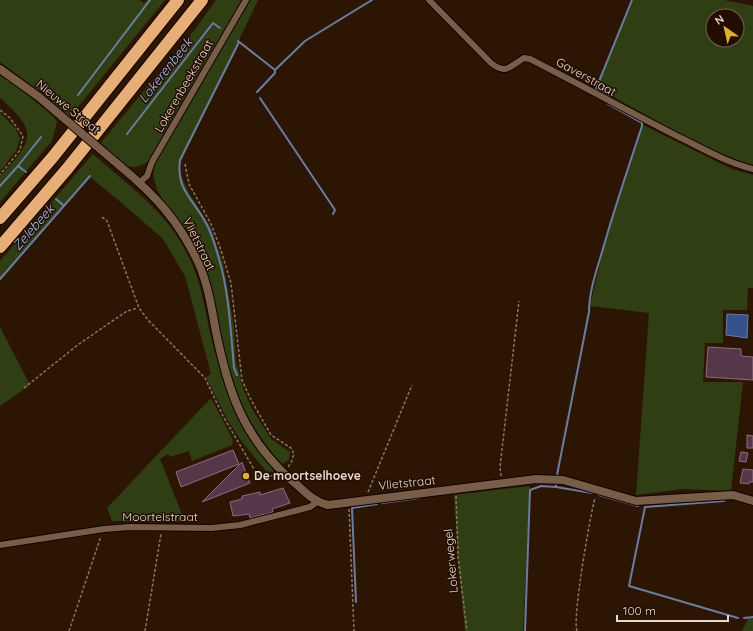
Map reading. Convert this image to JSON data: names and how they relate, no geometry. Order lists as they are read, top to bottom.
{
  "streets": {
    "street": [
      "Gaverstraat",
      "Lokerenbeekstraat",
      "Nieuwe Straat",
      "Vlietstraat",
      "Moortelstraat"
    ],
    "path": ["Lokerwegel"]
  },
  "crossings": [
    ["Lokerenbeekstraat", "Vlietstraat"],
    ["Nieuwe Straat", "Vlietstraat"],
    ["Vlietstraat", "Moortelstraat"],
    ["Vlietstraat", "Lokerwegel"]
  ],
  "water": ["Lokerenbeek", "Zelebeek"],
  "places": ["De moortselhoeve"],
  "scale_bar": "100 m",
  "north": "top left"
}
